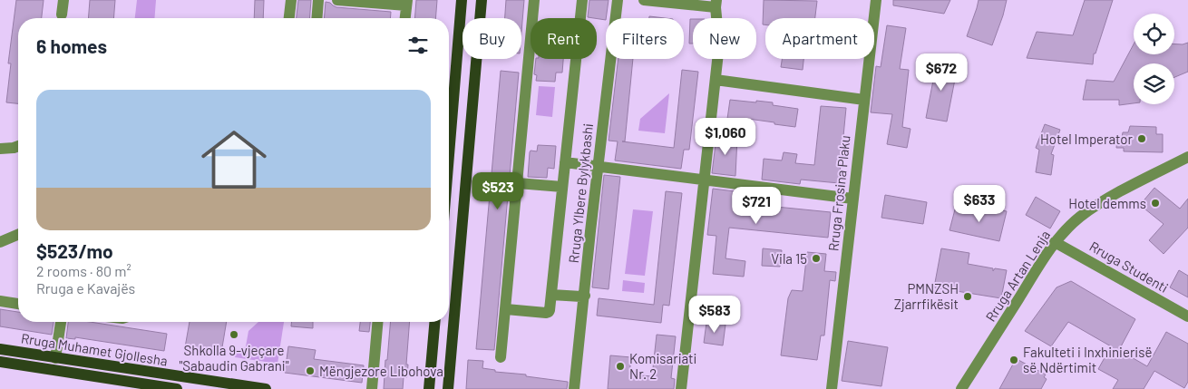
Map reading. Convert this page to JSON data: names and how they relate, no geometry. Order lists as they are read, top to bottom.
{
  "streets": {
    "main road": ["Rruga Muhamet Gjollesha"],
    "street": [
      "Rruga Ylbere Bylykbashi",
      "Rruga Frosina Plaku",
      "Rruga Studenti",
      "Rruga Artan Lenja"
    ]
  },
  "crossings": [
    ["Rruga Studenti", "Rruga Artan Lenja"]
  ],
  "places": [
    "Hotel Imperator",
    "Hotel demms",
    "Vila 15",
    "PMNZSH Zjarrfikësit",
    "Shkolla 9-vjeçare \"Sabaudin Gabrani\"",
    "Fakulteti i Inxhinierisë së Ndërtimit",
    "Komisariati Nr. 2",
    "Mëngjezore Libohova"
  ],
  "page": {
    "chip": [
      "Buy",
      "Rent",
      "Filters",
      "New",
      "Apartment"
    ],
    "heading": "6 homes",
    "price": [
      "$672",
      "$1,060",
      "$523",
      "$633",
      "$721",
      "$583"
    ],
    "list": [
      {
        "name": "$523/mo",
        "note": "2 rooms · 80 m² · Rruga e Kavajës"
      }
    ]
  }
}
